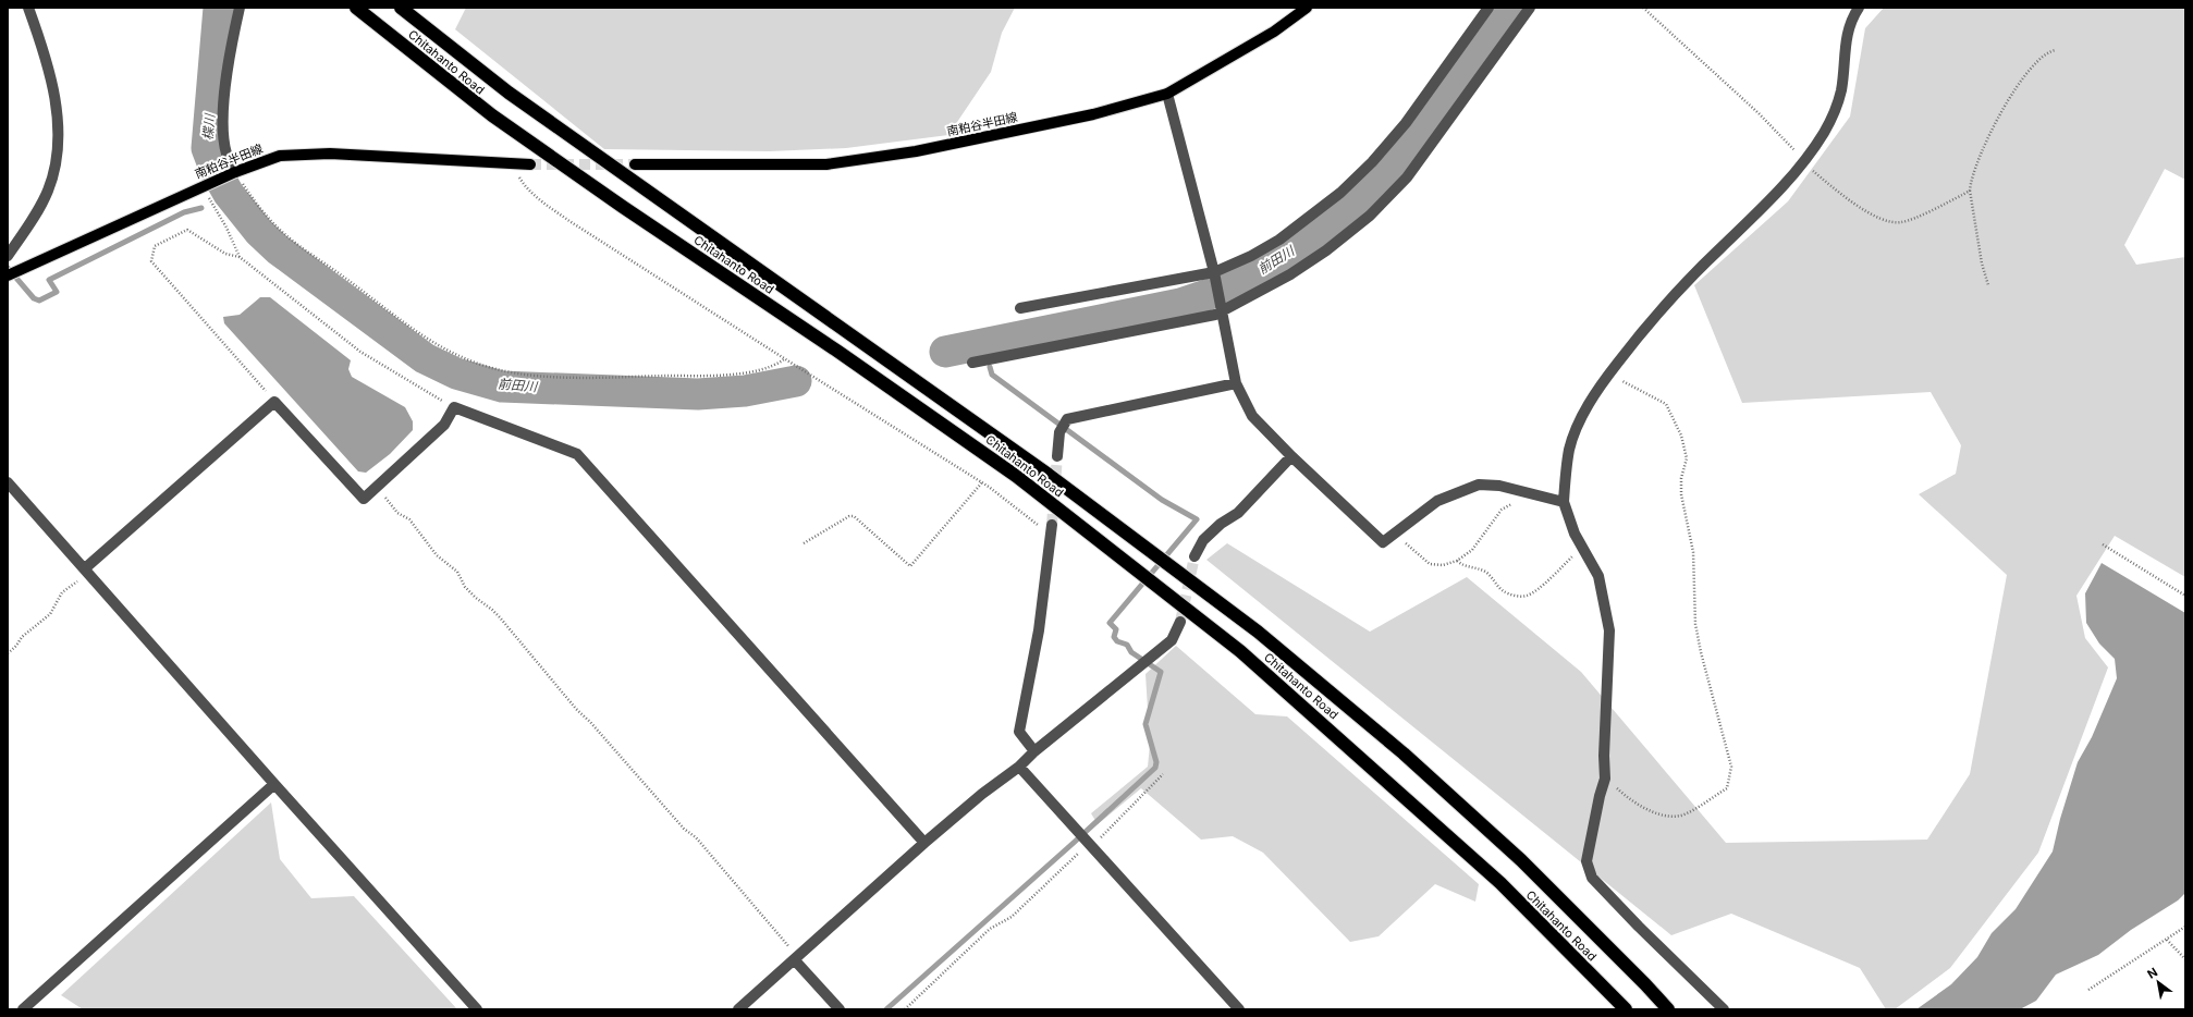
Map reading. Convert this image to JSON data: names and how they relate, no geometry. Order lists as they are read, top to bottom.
{
  "streets": {
    "highway": ["Chitahanto Road"],
    "main road": ["南粕谷半田線"]
  },
  "water": ["楪川", "前田川"],
  "north": "top left"
}
